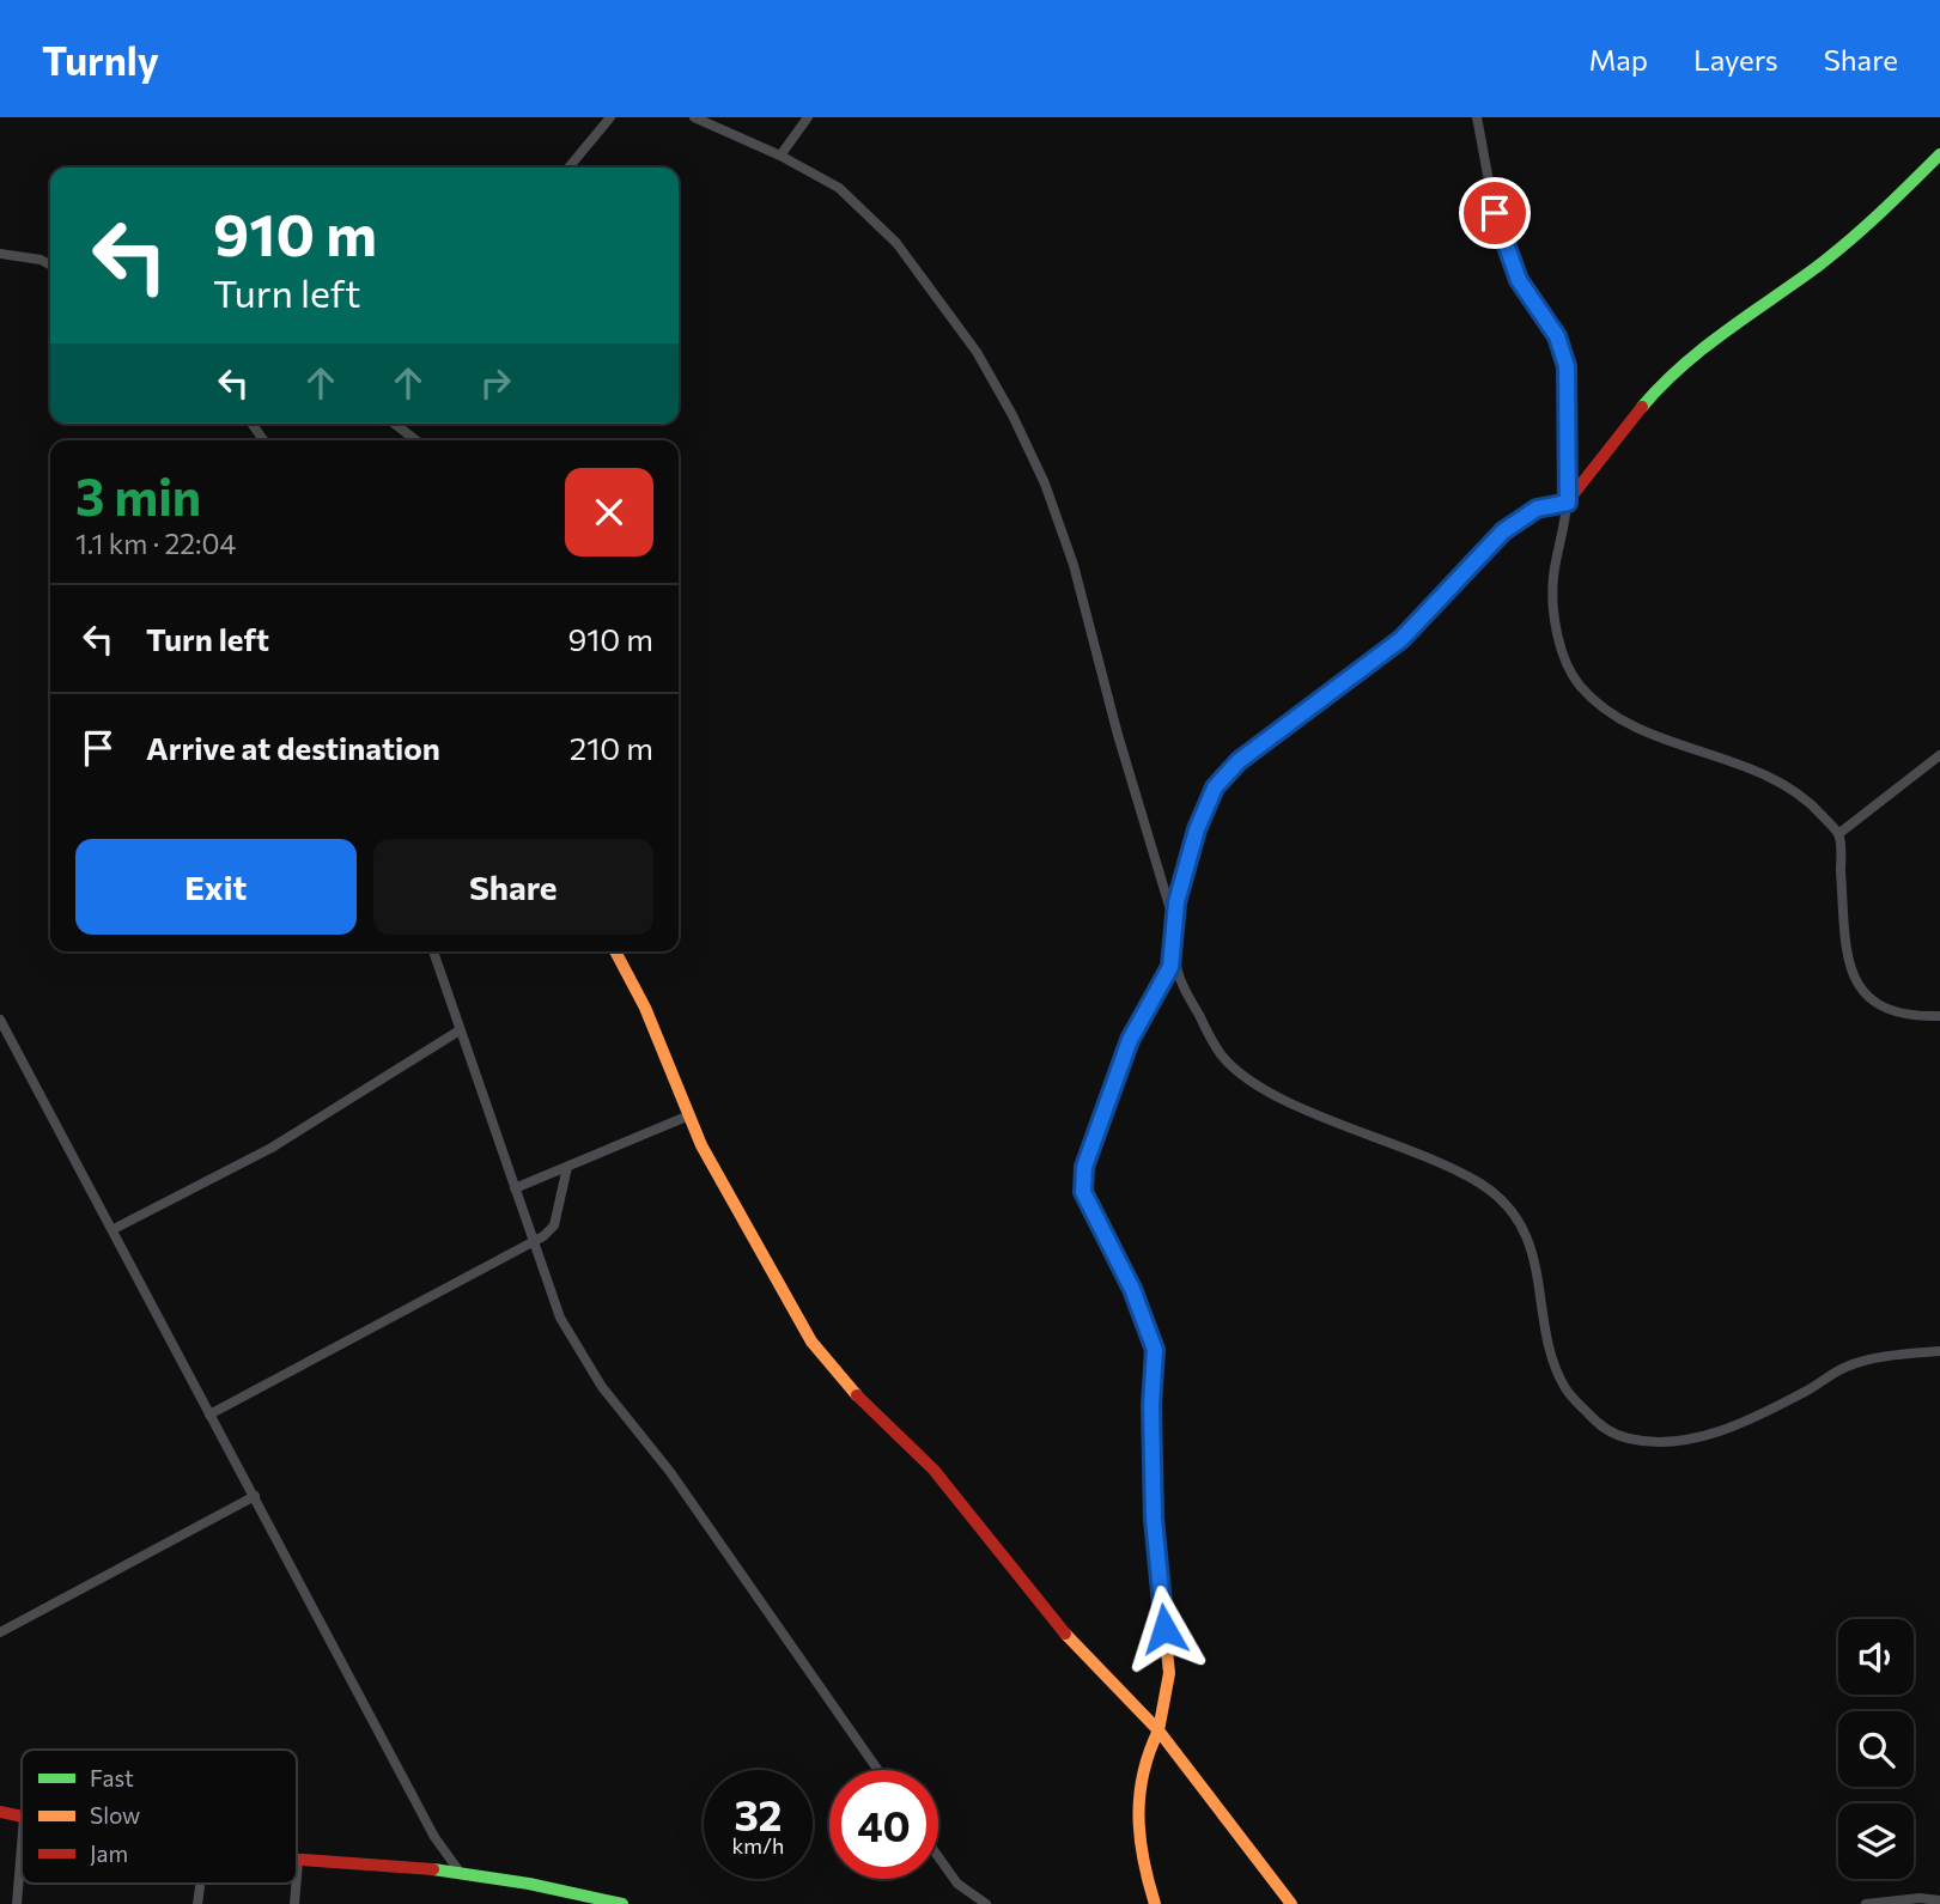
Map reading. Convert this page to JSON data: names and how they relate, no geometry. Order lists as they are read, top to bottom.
{
  "legend": ["Fast", "Slow", "Jam"],
  "page": {
    "header": "Turnly",
    "nav": ["Map", "Layers", "Share"],
    "turn": ["910 m", "Turn left"],
    "heading": ["3 min", "1.1 km · 22:04"],
    "list": [
      {
        "name": "Turn left",
        "value": "910 m"
      },
      {
        "name": "Arrive at destination",
        "value": "210 m"
      }
    ],
    "buttons": ["Exit", "Share"],
    "speed": "32 km/h",
    "limit": "40"
  }
}
